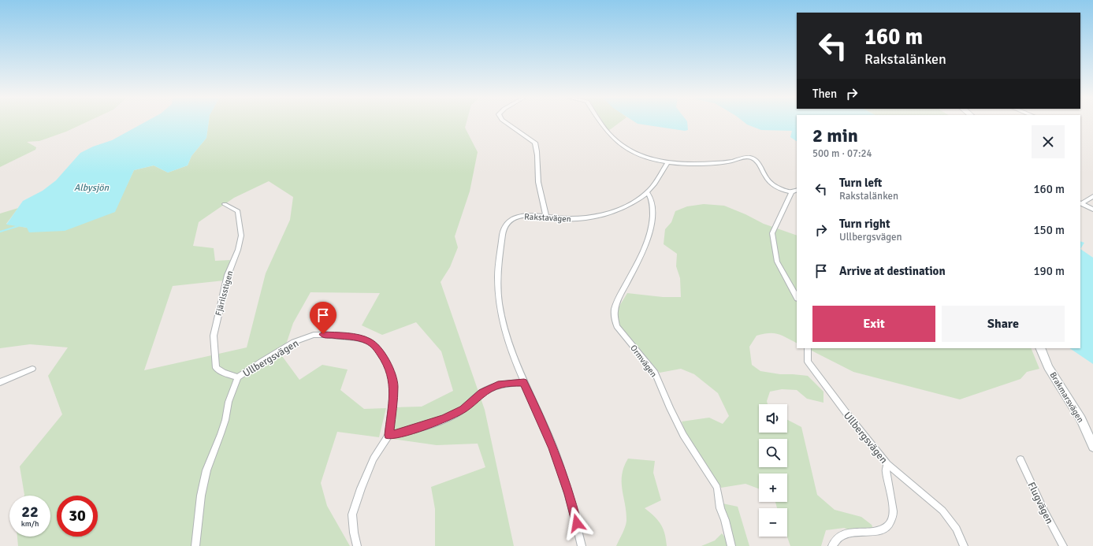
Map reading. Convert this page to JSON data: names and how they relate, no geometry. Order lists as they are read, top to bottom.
{
  "streets": {
    "street": [
      "Rakstavägen",
      "Fjärilsstigen",
      "Ullbergsvägen",
      "Ormvägen",
      "Brakmarsvägen",
      "Flugvägen"
    ]
  },
  "crossings": [
    ["Rakstavägen", "Ormvägen"],
    ["Fjärilsstigen", "Ullbergsvägen"]
  ],
  "water": ["Albysjön"],
  "page": {
    "turn": ["160 m", "Rakstalänken"],
    "then": "Then",
    "heading": ["2 min", "500 m · 07:24"],
    "list": [
      {
        "name": "Turn left",
        "note": "Rakstalänken",
        "value": "160 m"
      },
      {
        "name": "Turn right",
        "note": "Ullbergsvägen",
        "value": "150 m"
      },
      {
        "name": "Arrive at destination",
        "value": "190 m"
      }
    ],
    "buttons": ["Exit", "Share"],
    "map_buttons": ["+", "−"],
    "speed": "22 km/h",
    "limit": "30"
  }
}
